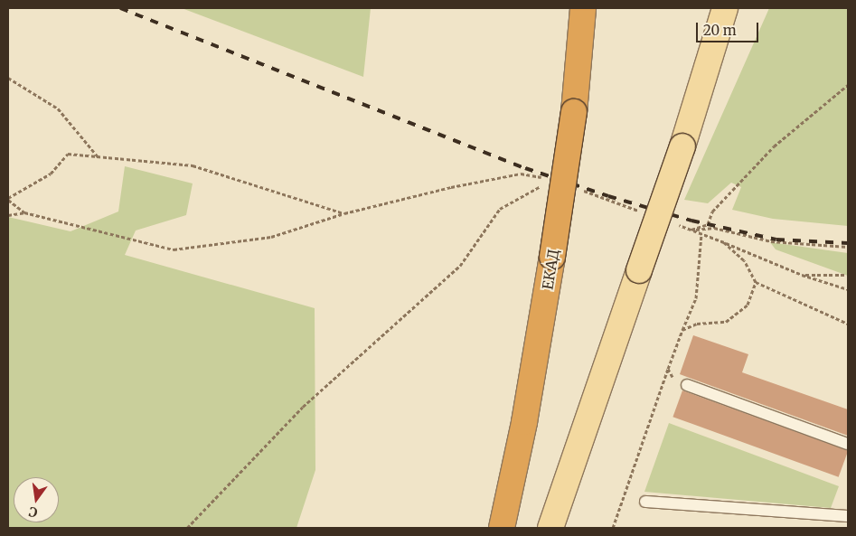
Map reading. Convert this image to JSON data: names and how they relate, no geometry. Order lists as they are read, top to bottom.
{
  "streets": {
    "highway": ["ЕКАД"]
  },
  "scale_bar": "20 m",
  "north": "bottom"
}
